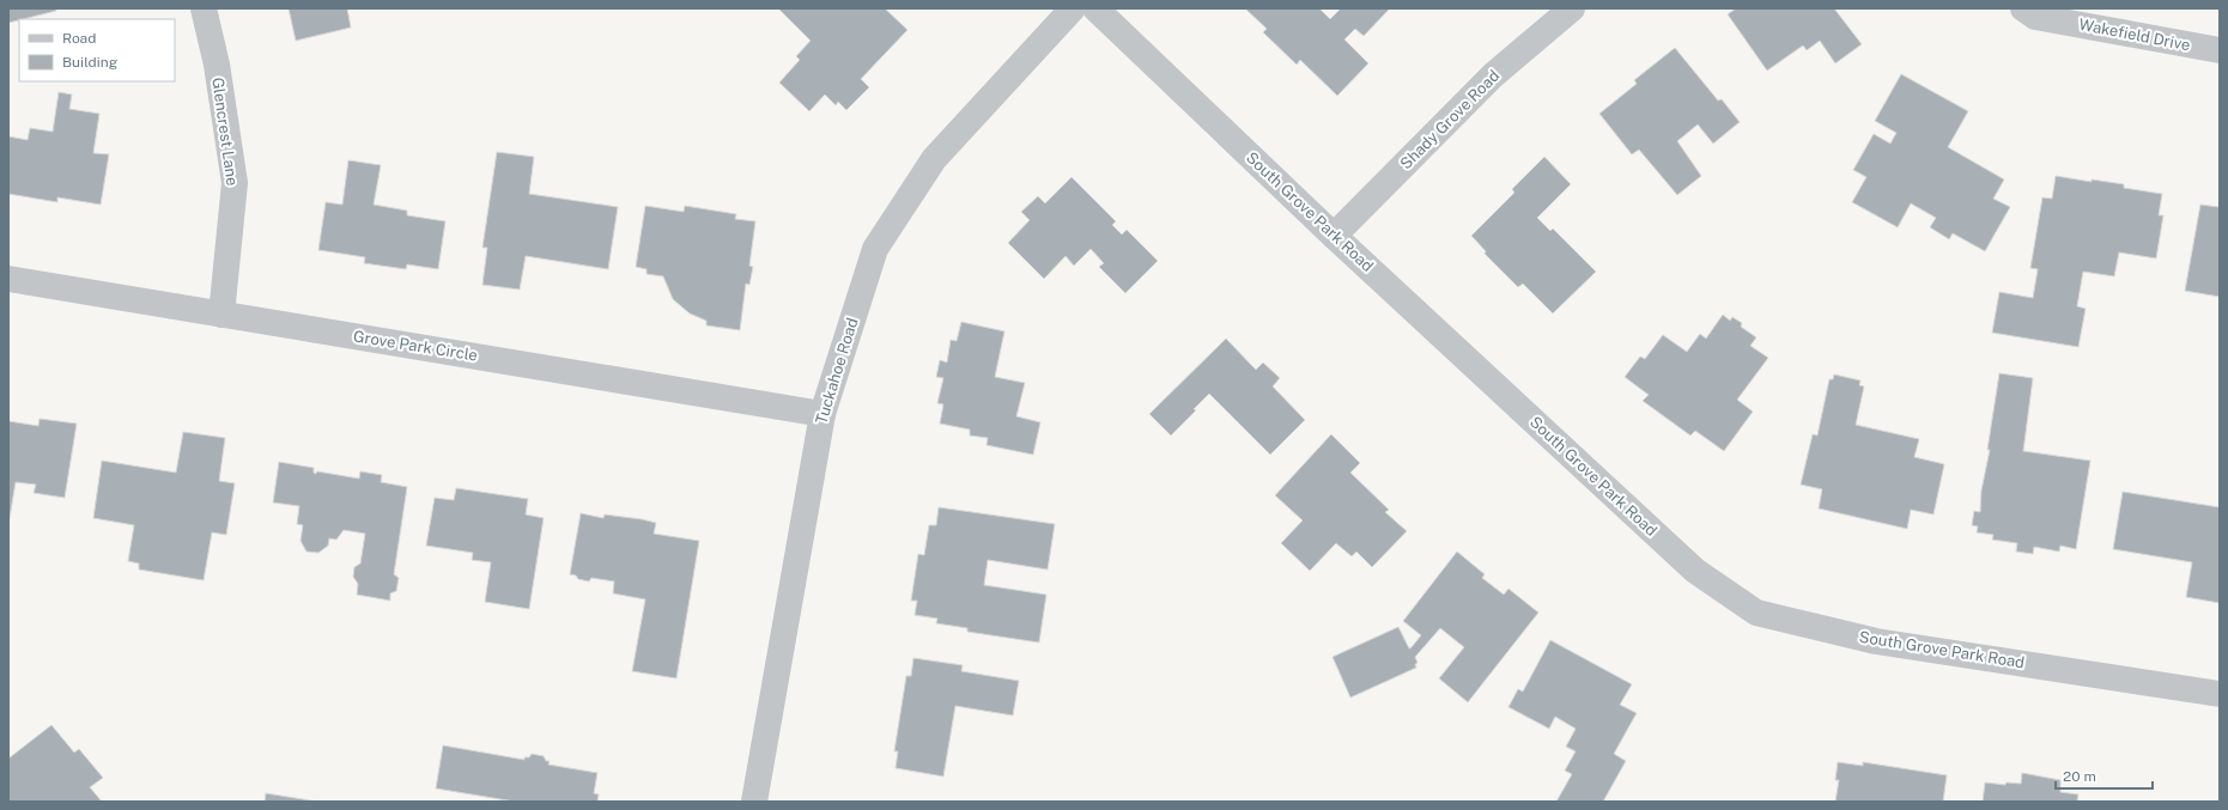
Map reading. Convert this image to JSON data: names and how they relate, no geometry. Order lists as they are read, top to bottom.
{
  "streets": {
    "street": [
      "Wakefield Drive",
      "Shady Grove Road",
      "Glencrest Lane",
      "South Grove Park Road",
      "Grove Park Circle",
      "Tuckahoe Road"
    ]
  },
  "crossings": [
    ["Shady Grove Road", "South Grove Park Road"],
    ["Glencrest Lane", "Grove Park Circle"],
    ["Grove Park Circle", "Tuckahoe Road"]
  ],
  "legend": ["Road", "Building"],
  "scale_bar": "20 m"
}
